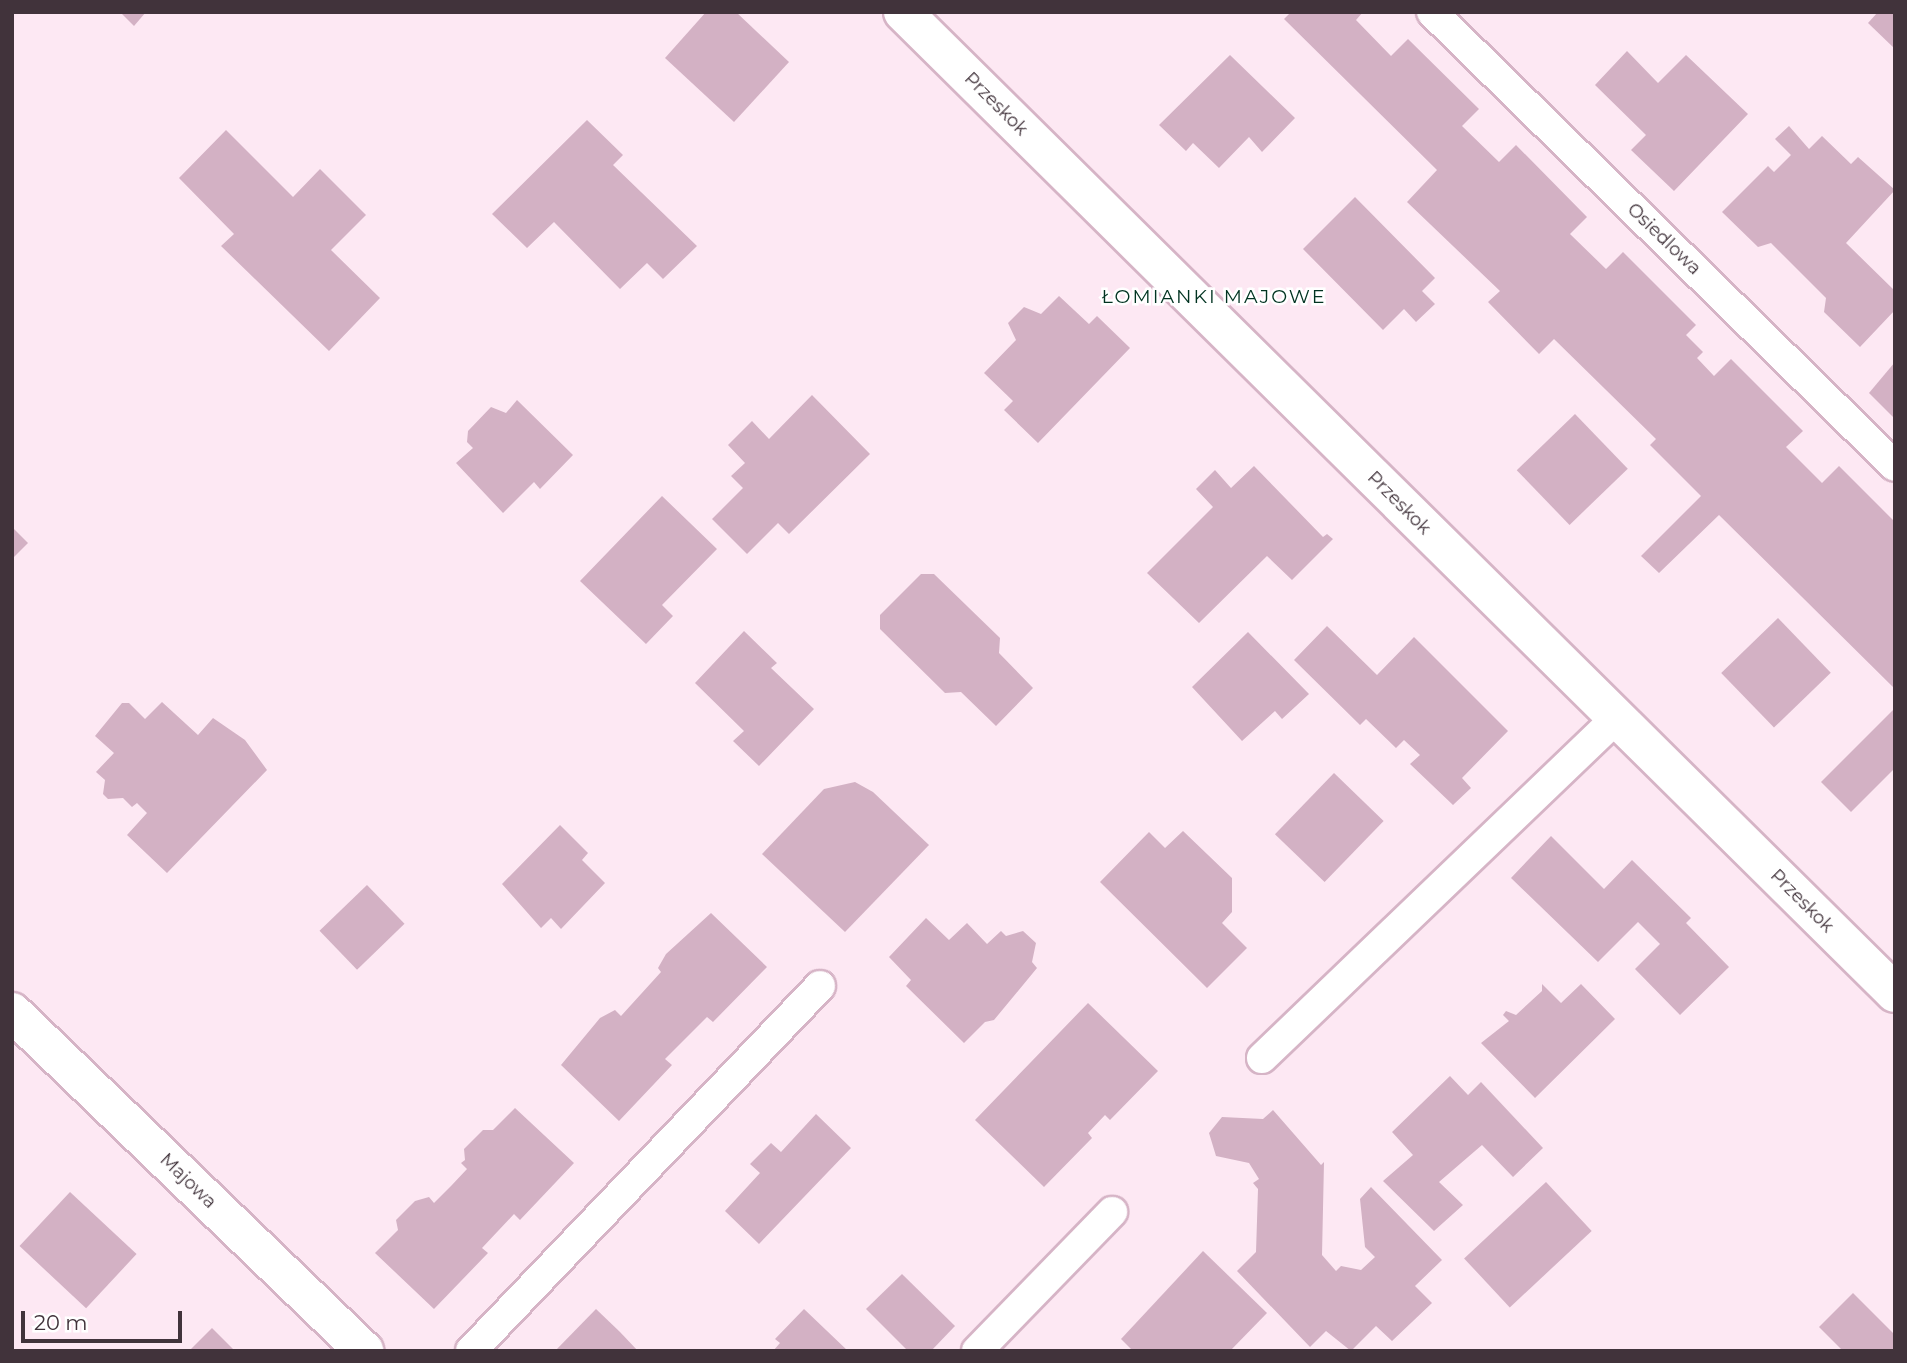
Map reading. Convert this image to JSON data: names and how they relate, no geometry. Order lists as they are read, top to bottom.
{
  "streets": {
    "street": ["Przeskok", "Majowa"],
    "lane": ["Osiedlowa"]
  },
  "districts": ["ŁOMIANKI MAJOWE"],
  "scale_bar": "20 m"
}
